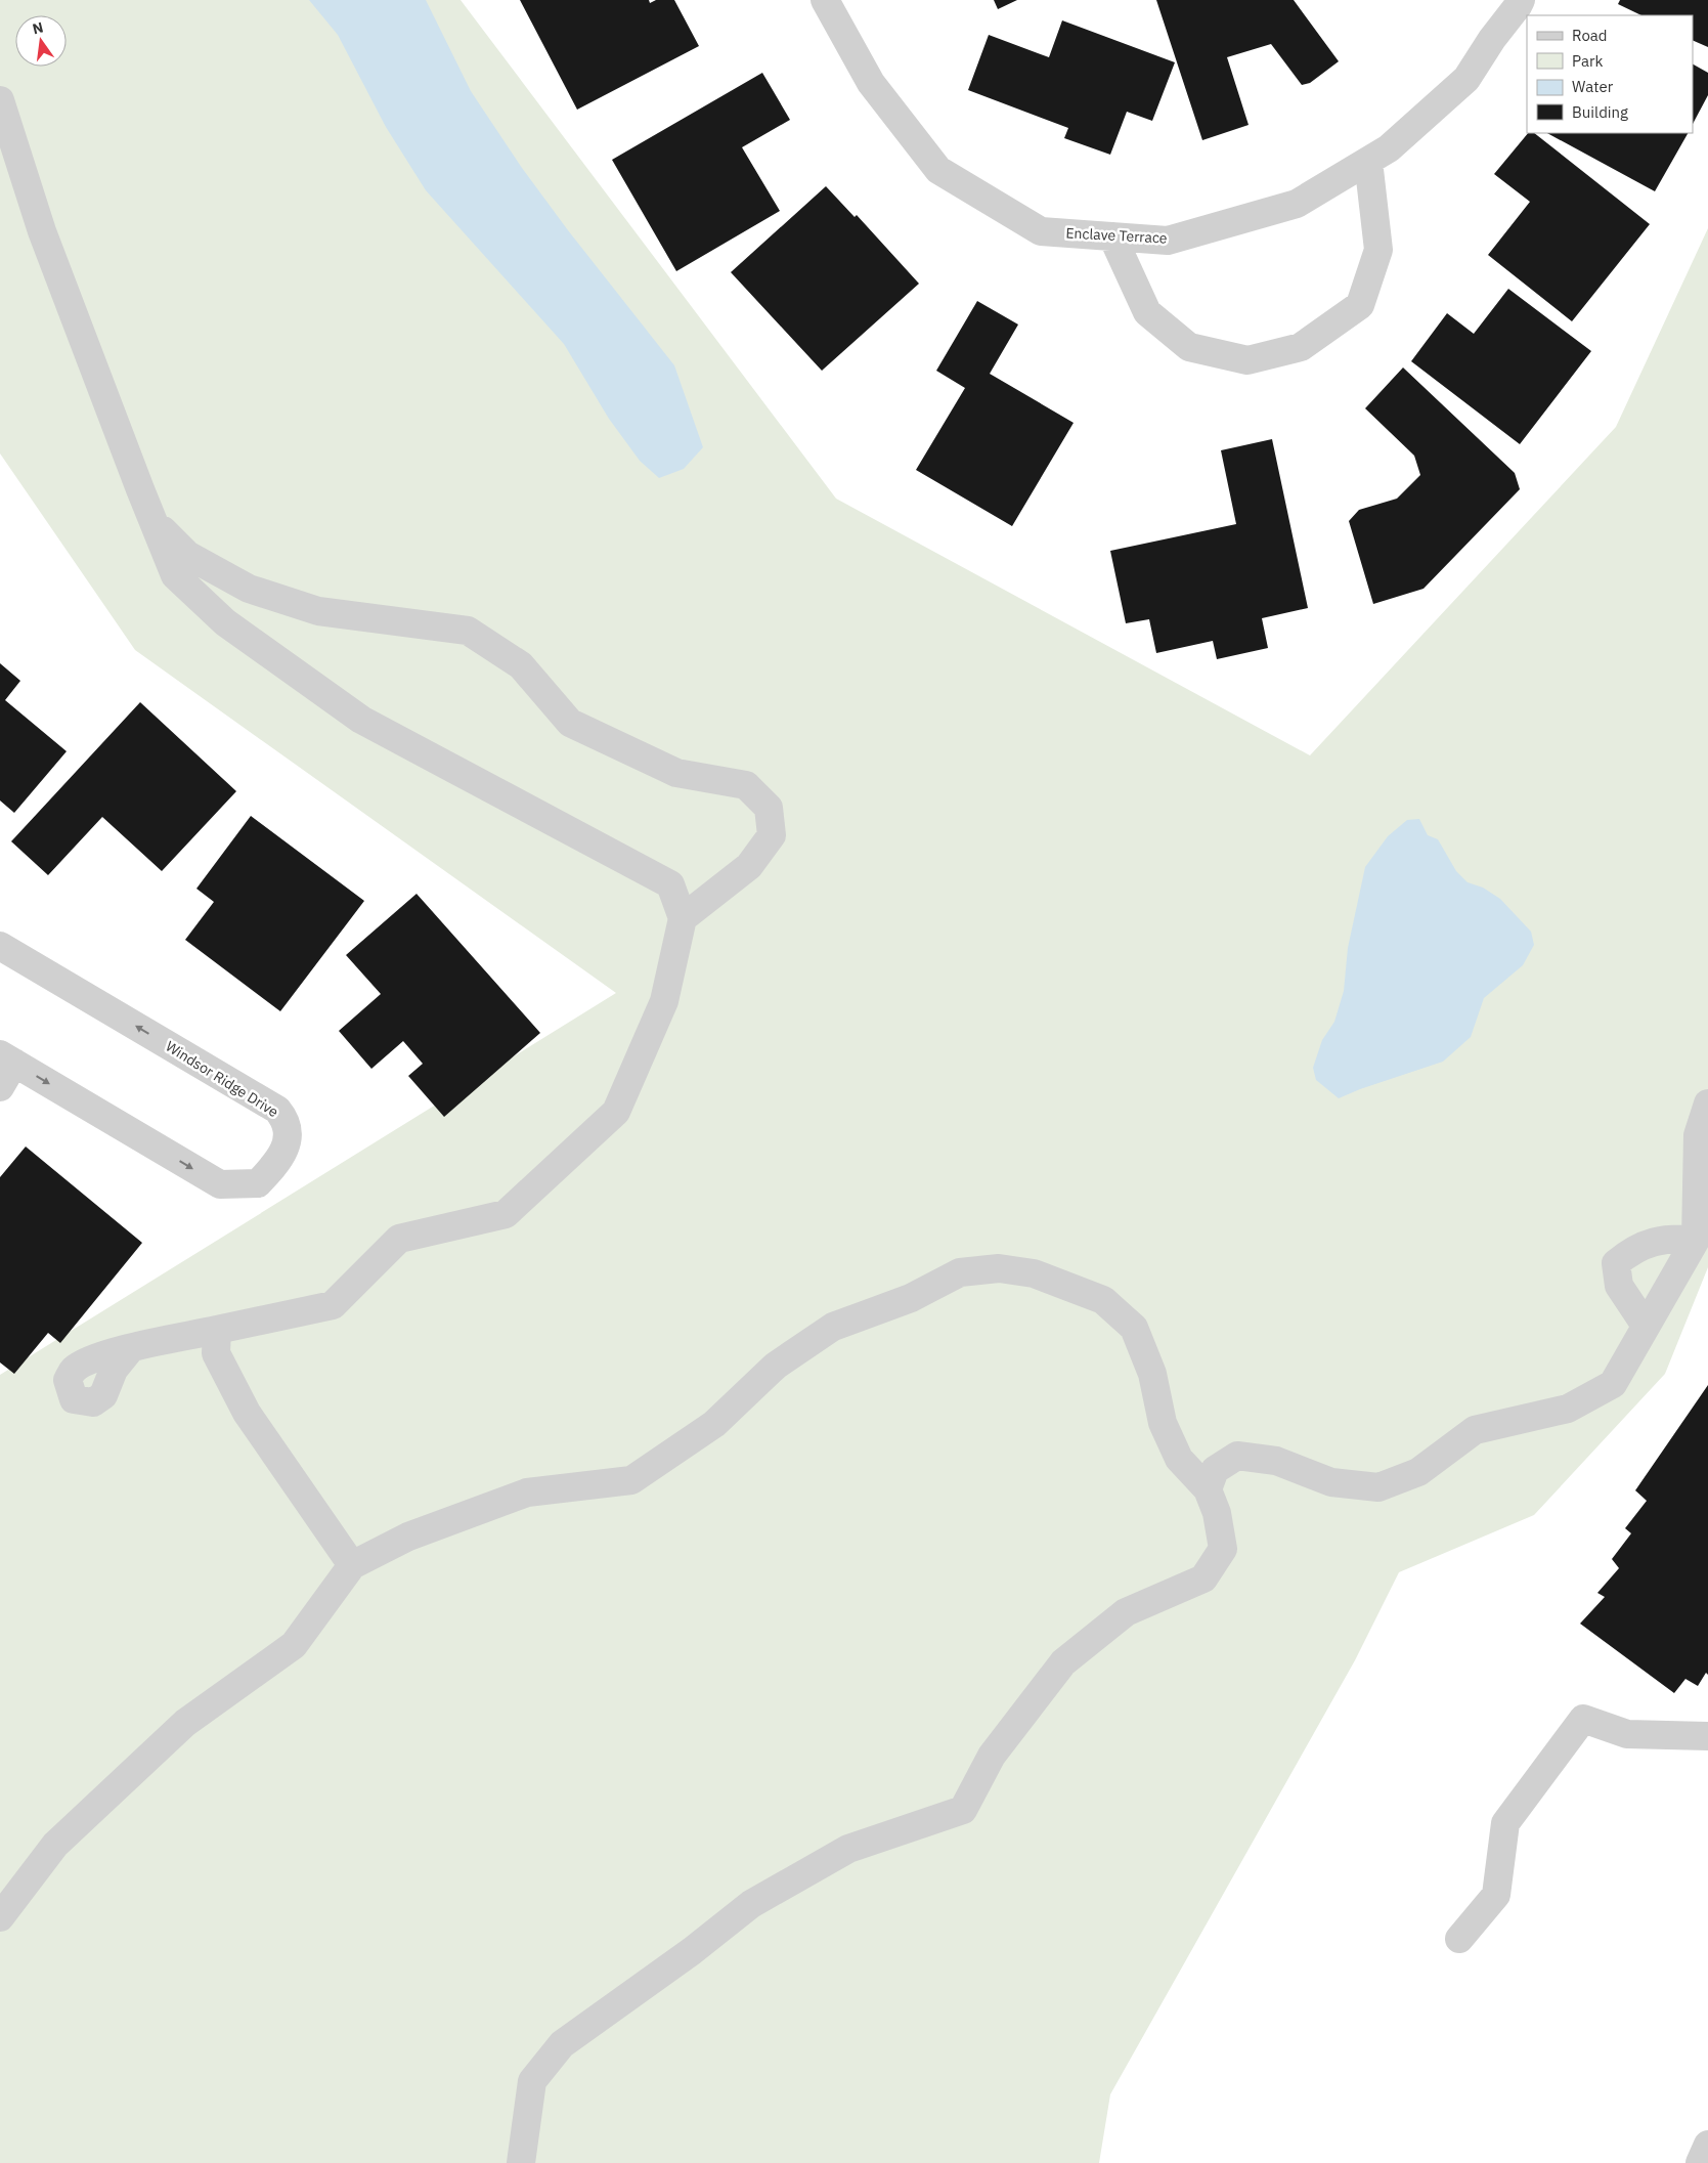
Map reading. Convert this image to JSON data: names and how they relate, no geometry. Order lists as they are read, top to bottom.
{
  "streets": {
    "street": ["Enclave Terrace", "Windsor Ridge Drive"]
  },
  "legend": [
    "Road",
    "Park",
    "Water",
    "Building"
  ],
  "north": "top"
}
